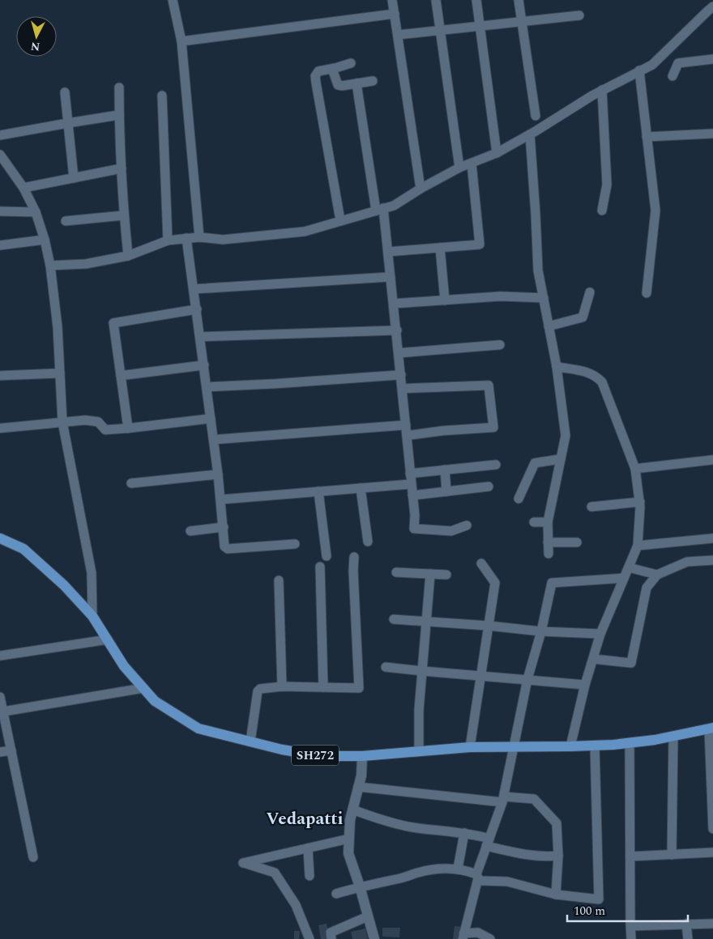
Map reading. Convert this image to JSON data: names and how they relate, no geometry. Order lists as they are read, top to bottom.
{
  "streets": {
    "main road": ["SH272"]
  },
  "districts": ["Vedapatti"],
  "scale_bar": "100 m",
  "north": "bottom"
}
